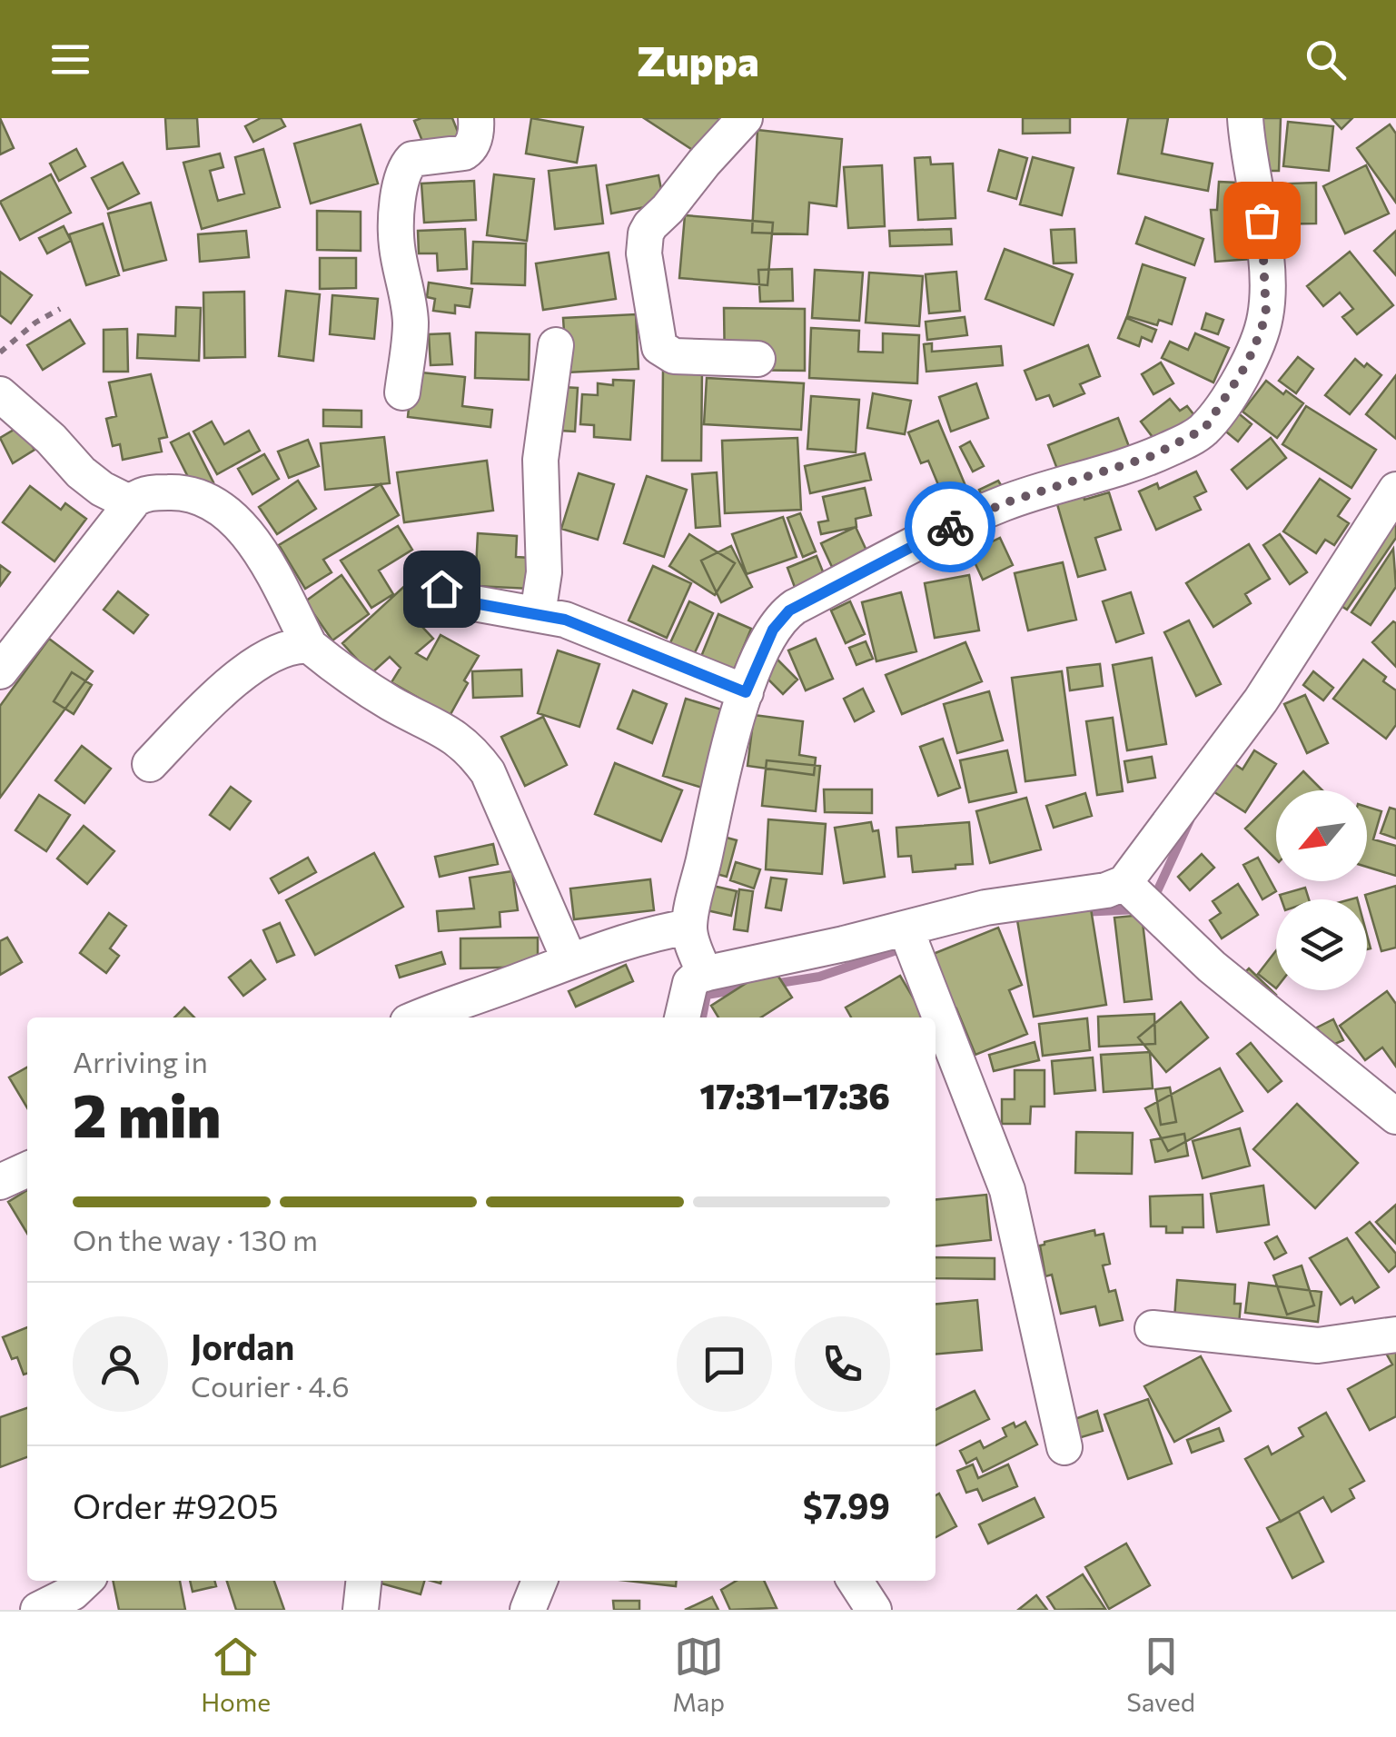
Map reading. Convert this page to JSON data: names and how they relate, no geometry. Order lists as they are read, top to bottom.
{
  "north": "bottom left",
  "page": {
    "header": "Zuppa",
    "heading": ["2 min", "Arriving in", "17:31–17:36"],
    "panel": [
      "Jordan",
      "Courier · 4.6",
      "Order #9205",
      "$7.99"
    ],
    "bar": "On the way · 130 m",
    "tabs": ["Home", "Map", "Saved"]
  }
}
